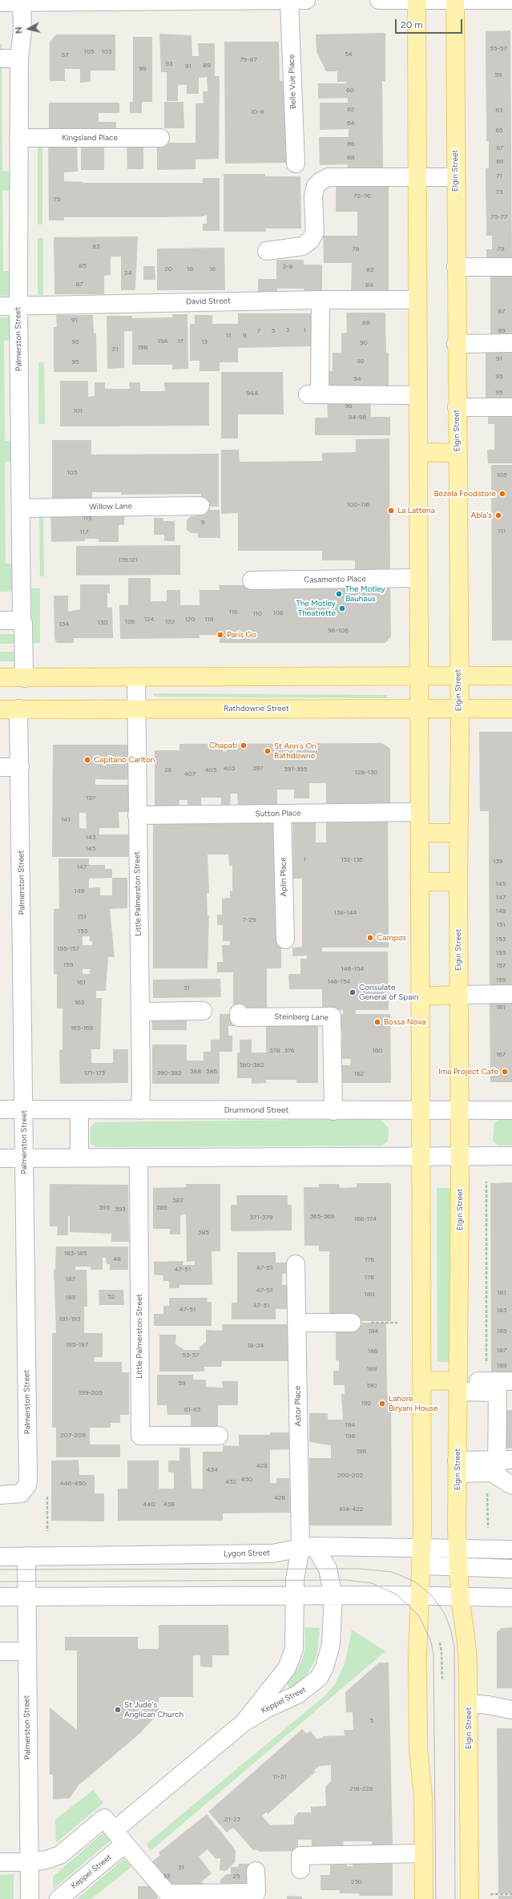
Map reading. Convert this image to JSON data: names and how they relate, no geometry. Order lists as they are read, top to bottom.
{
  "streets": {
    "main road": ["Elgin Street", "Rathdowne Street"],
    "street": [
      "Belle Vue Place",
      "Kingsland Place",
      "David Street",
      "Palmerston Street",
      "Willow Lane",
      "Casamento Place",
      "Sutton Place",
      "Aplin Place",
      "Little Palmerston Street",
      "Steinberg Lane",
      "Drummond Street",
      "Astor Place",
      "Lygon Street",
      "Keppel Street"
    ]
  },
  "crossings": [
    ["Kingsland Place", "Palmerston Street"],
    ["Elgin Street", "Rathdowne Street"],
    ["Elgin Street", "Drummond Street"],
    ["Elgin Street", "Lygon Street"],
    ["David Street", "Palmerston Street"],
    ["Palmerston Street", "Willow Lane"],
    ["Palmerston Street", "Rathdowne Street"],
    ["Palmerston Street", "Drummond Street"],
    ["Palmerston Street", "Lygon Street"],
    ["Rathdowne Street", "Little Palmerston Street"],
    ["Sutton Place", "Aplin Place"],
    ["Sutton Place", "Little Palmerston Street"],
    ["Little Palmerston Street", "Drummond Street"],
    ["Steinberg Lane", "Drummond Street"],
    ["Astor Place", "Lygon Street"],
    ["Astor Place", "Keppel Street"],
    ["Lygon Street", "Keppel Street"]
  ],
  "places": [
    "Bezela Foodstore",
    "La Latteria",
    "Abla's",
    "The Motley Bauhaus",
    "The Motley Theatrette",
    "Paris Go",
    "Chapati",
    "St Ann's On Rathdowne",
    "Capitano Carlton",
    "Campos",
    "Consulate General of Spain",
    "Bossa Nova",
    "Ima Project Cafe",
    "Lahore Biryani House",
    "St Jude's Anglican Church"
  ],
  "house_numbers": [
    "55-57",
    "105",
    "103",
    "54",
    "57",
    "79-87",
    "93",
    "89",
    "91",
    "99",
    "59",
    "60",
    "62",
    "63",
    "10-8",
    "64",
    "65",
    "66",
    "67",
    "68",
    "69",
    "71",
    "73",
    "72-76",
    "75",
    "75-77",
    "83",
    "78",
    "79",
    "85",
    "2-8",
    "20",
    "18",
    "16",
    "82",
    "24",
    "87",
    "84",
    "87",
    "91",
    "88",
    "3",
    "1",
    "7",
    "5",
    "89",
    "11",
    "9",
    "19A",
    "17",
    "93",
    "13",
    "90",
    "19B",
    "21",
    "91",
    "92",
    "95",
    "93",
    "94",
    "95",
    "94A",
    "96",
    "101",
    "94-98",
    "105",
    "105",
    "100-116",
    "115",
    "9",
    "111",
    "117",
    "119;121",
    "116",
    "108",
    "110",
    "124",
    "120",
    "118",
    "126",
    "122",
    "130",
    "134",
    "96-106",
    "403",
    "397",
    "391-395",
    "26",
    "405",
    "128-130",
    "407",
    "137",
    "141",
    "143",
    "145",
    "1",
    "132-136",
    "139",
    "147",
    "145",
    "149",
    "147",
    "149",
    "138-144",
    "151",
    "7-29",
    "151",
    "153",
    "153",
    "155-157",
    "155",
    "159",
    "157",
    "146-154",
    "159",
    "146-154",
    "161",
    "31",
    "163",
    "161",
    "165-169",
    "378",
    "376",
    "160",
    "167",
    "380-382",
    "388",
    "386",
    "171-173",
    "390-392",
    "162",
    "387",
    "395",
    "389",
    "393",
    "365-369",
    "371-379",
    "168-174",
    "385",
    "183-185",
    "48",
    "176",
    "47-51",
    "47-51",
    "178",
    "187",
    "47-51",
    "181",
    "180",
    "52",
    "189",
    "47-51",
    "47-51",
    "183",
    "191-193",
    "184",
    "185",
    "195-197",
    "18-24",
    "187",
    "186",
    "53-57",
    "189",
    "188",
    "59",
    "190",
    "199-205",
    "192",
    "61-63",
    "194",
    "207-209",
    "196",
    "198",
    "428",
    "434",
    "200-202",
    "430",
    "432",
    "446-450",
    "426",
    "440",
    "438",
    "414-422",
    "5",
    "11-21",
    "216-228",
    "21-23",
    "31",
    "33",
    "25",
    "230"
  ],
  "scale_bar": "20 m",
  "north": "left"
}
